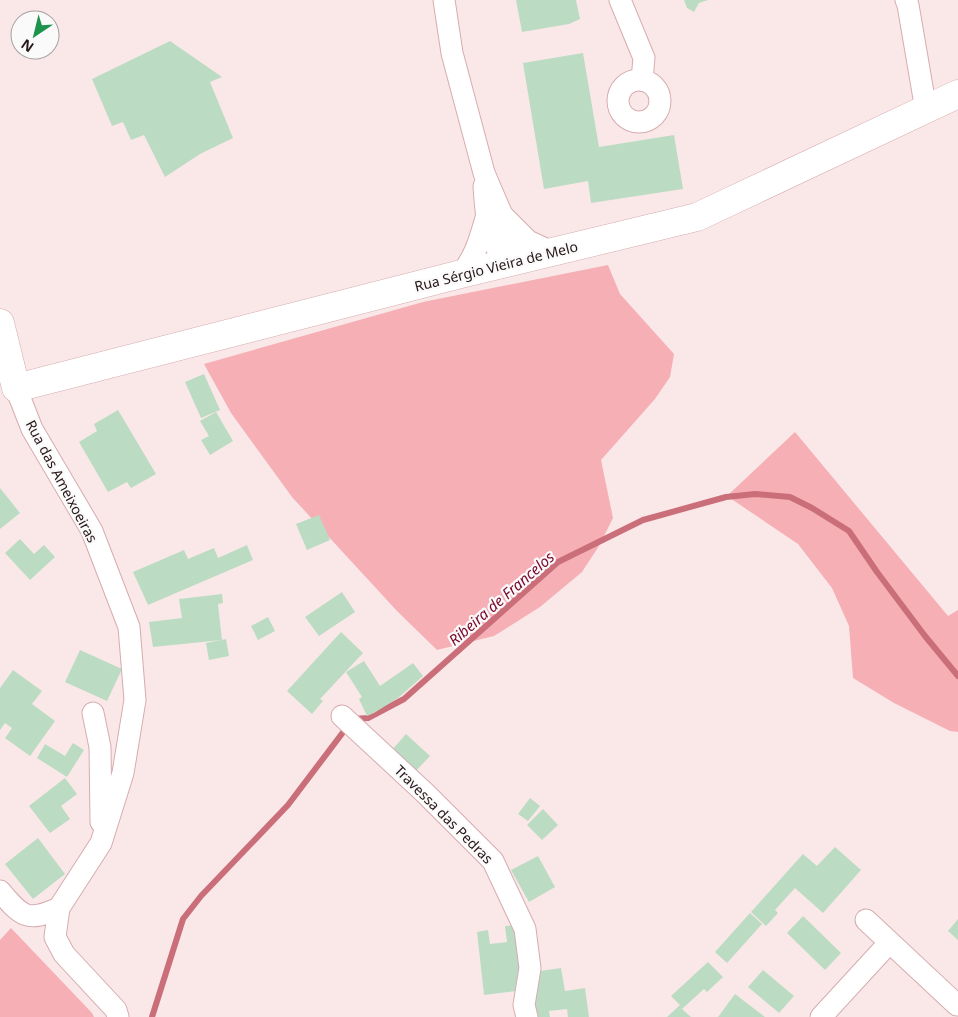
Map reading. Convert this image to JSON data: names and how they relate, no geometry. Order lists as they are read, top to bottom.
{
  "streets": {
    "main road": ["Rua Sérgio Vieira de Melo", "Rua das Ameixoeiras"],
    "street": ["Travessa das Pedras"]
  },
  "crossings": [
    ["Rua Sérgio Vieira de Melo", "Rua das Ameixoeiras"]
  ],
  "water": ["Ribeira de Francelos"],
  "north": "bottom left"
}
